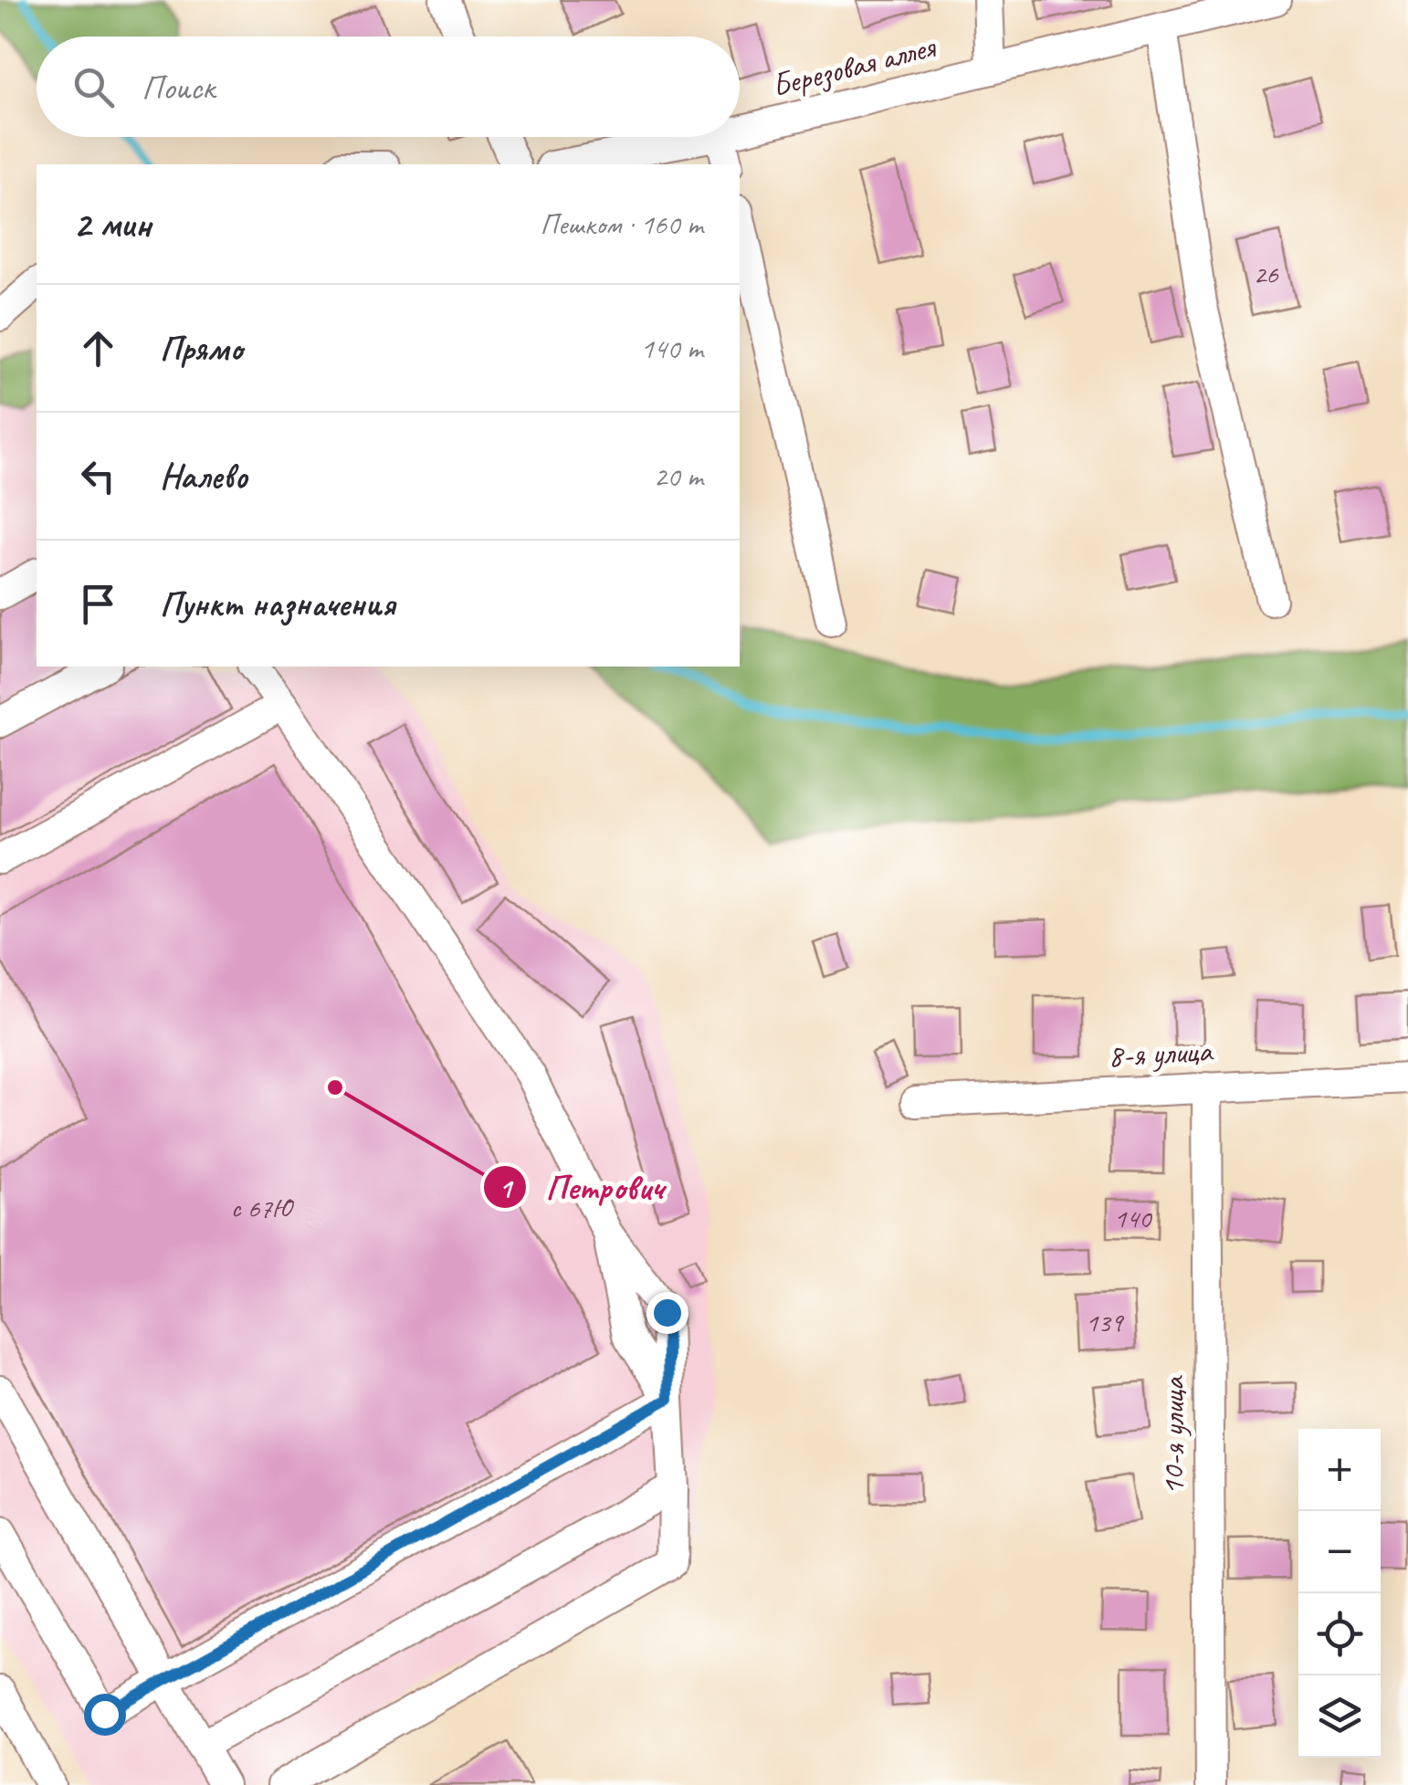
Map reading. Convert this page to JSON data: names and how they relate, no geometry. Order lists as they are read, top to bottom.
{
  "streets": {
    "street": ["Березовая аллея", "8-я улица", "10-я улица"]
  },
  "crossings": [
    ["8-я улица", "10-я улица"]
  ],
  "places": ["Петрович"],
  "house_numbers": [
    "26",
    "с 67Ю",
    "140",
    "139"
  ],
  "page": {
    "search": "Поиск",
    "heading": ["2 мин", "Пешком · 160 m"],
    "list": [
      ["Прямо", "140 m"],
      ["Налево", "20 m"],
      "Пункт назначения"
    ],
    "map_buttons": ["+", "−"]
  }
}
